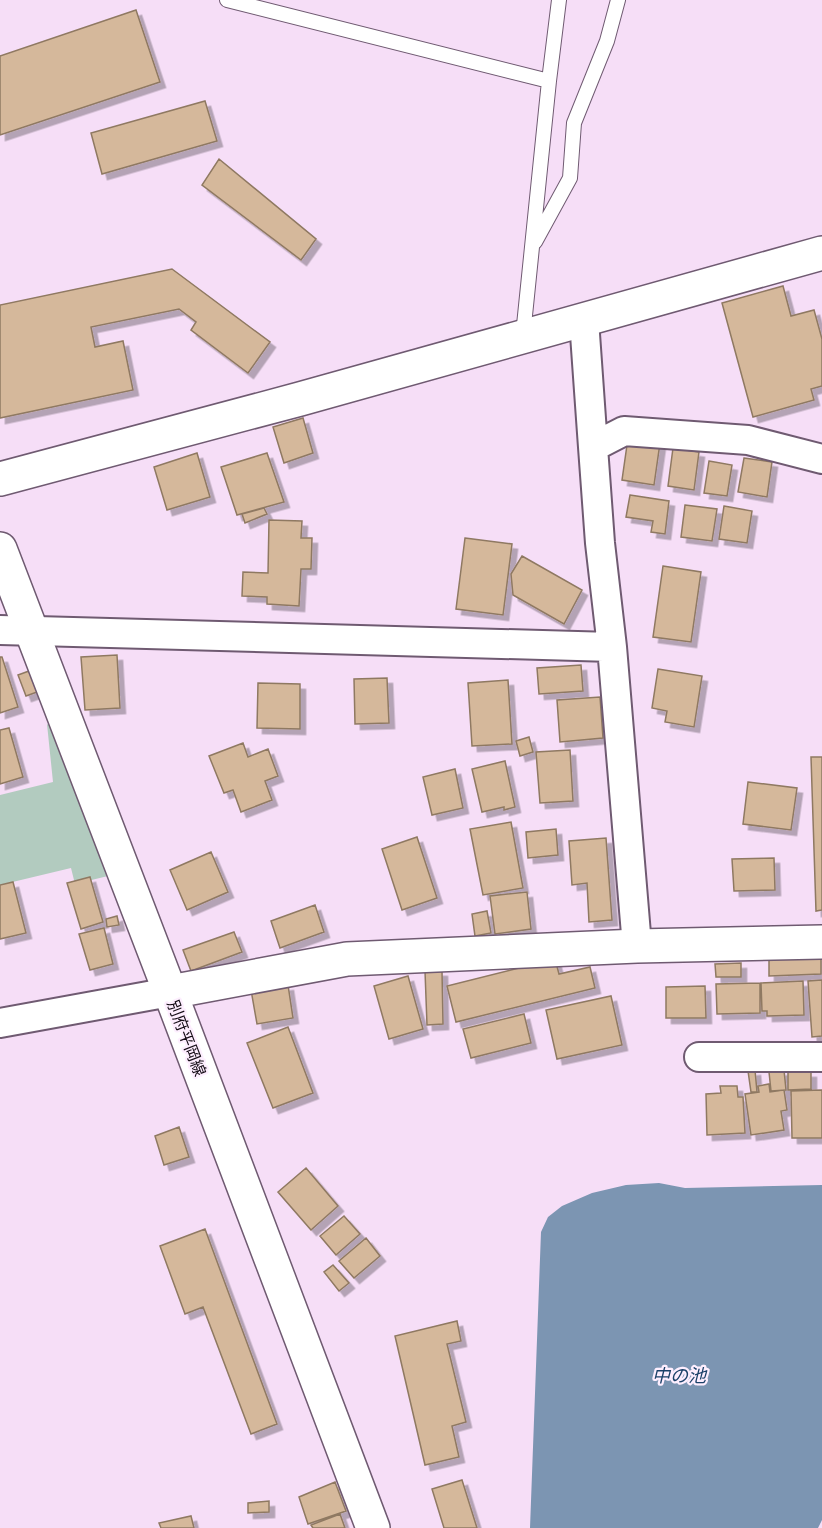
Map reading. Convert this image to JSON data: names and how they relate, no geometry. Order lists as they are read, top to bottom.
{
  "streets": {
    "street": ["別府平岡線"]
  },
  "water": ["中の池"]
}
